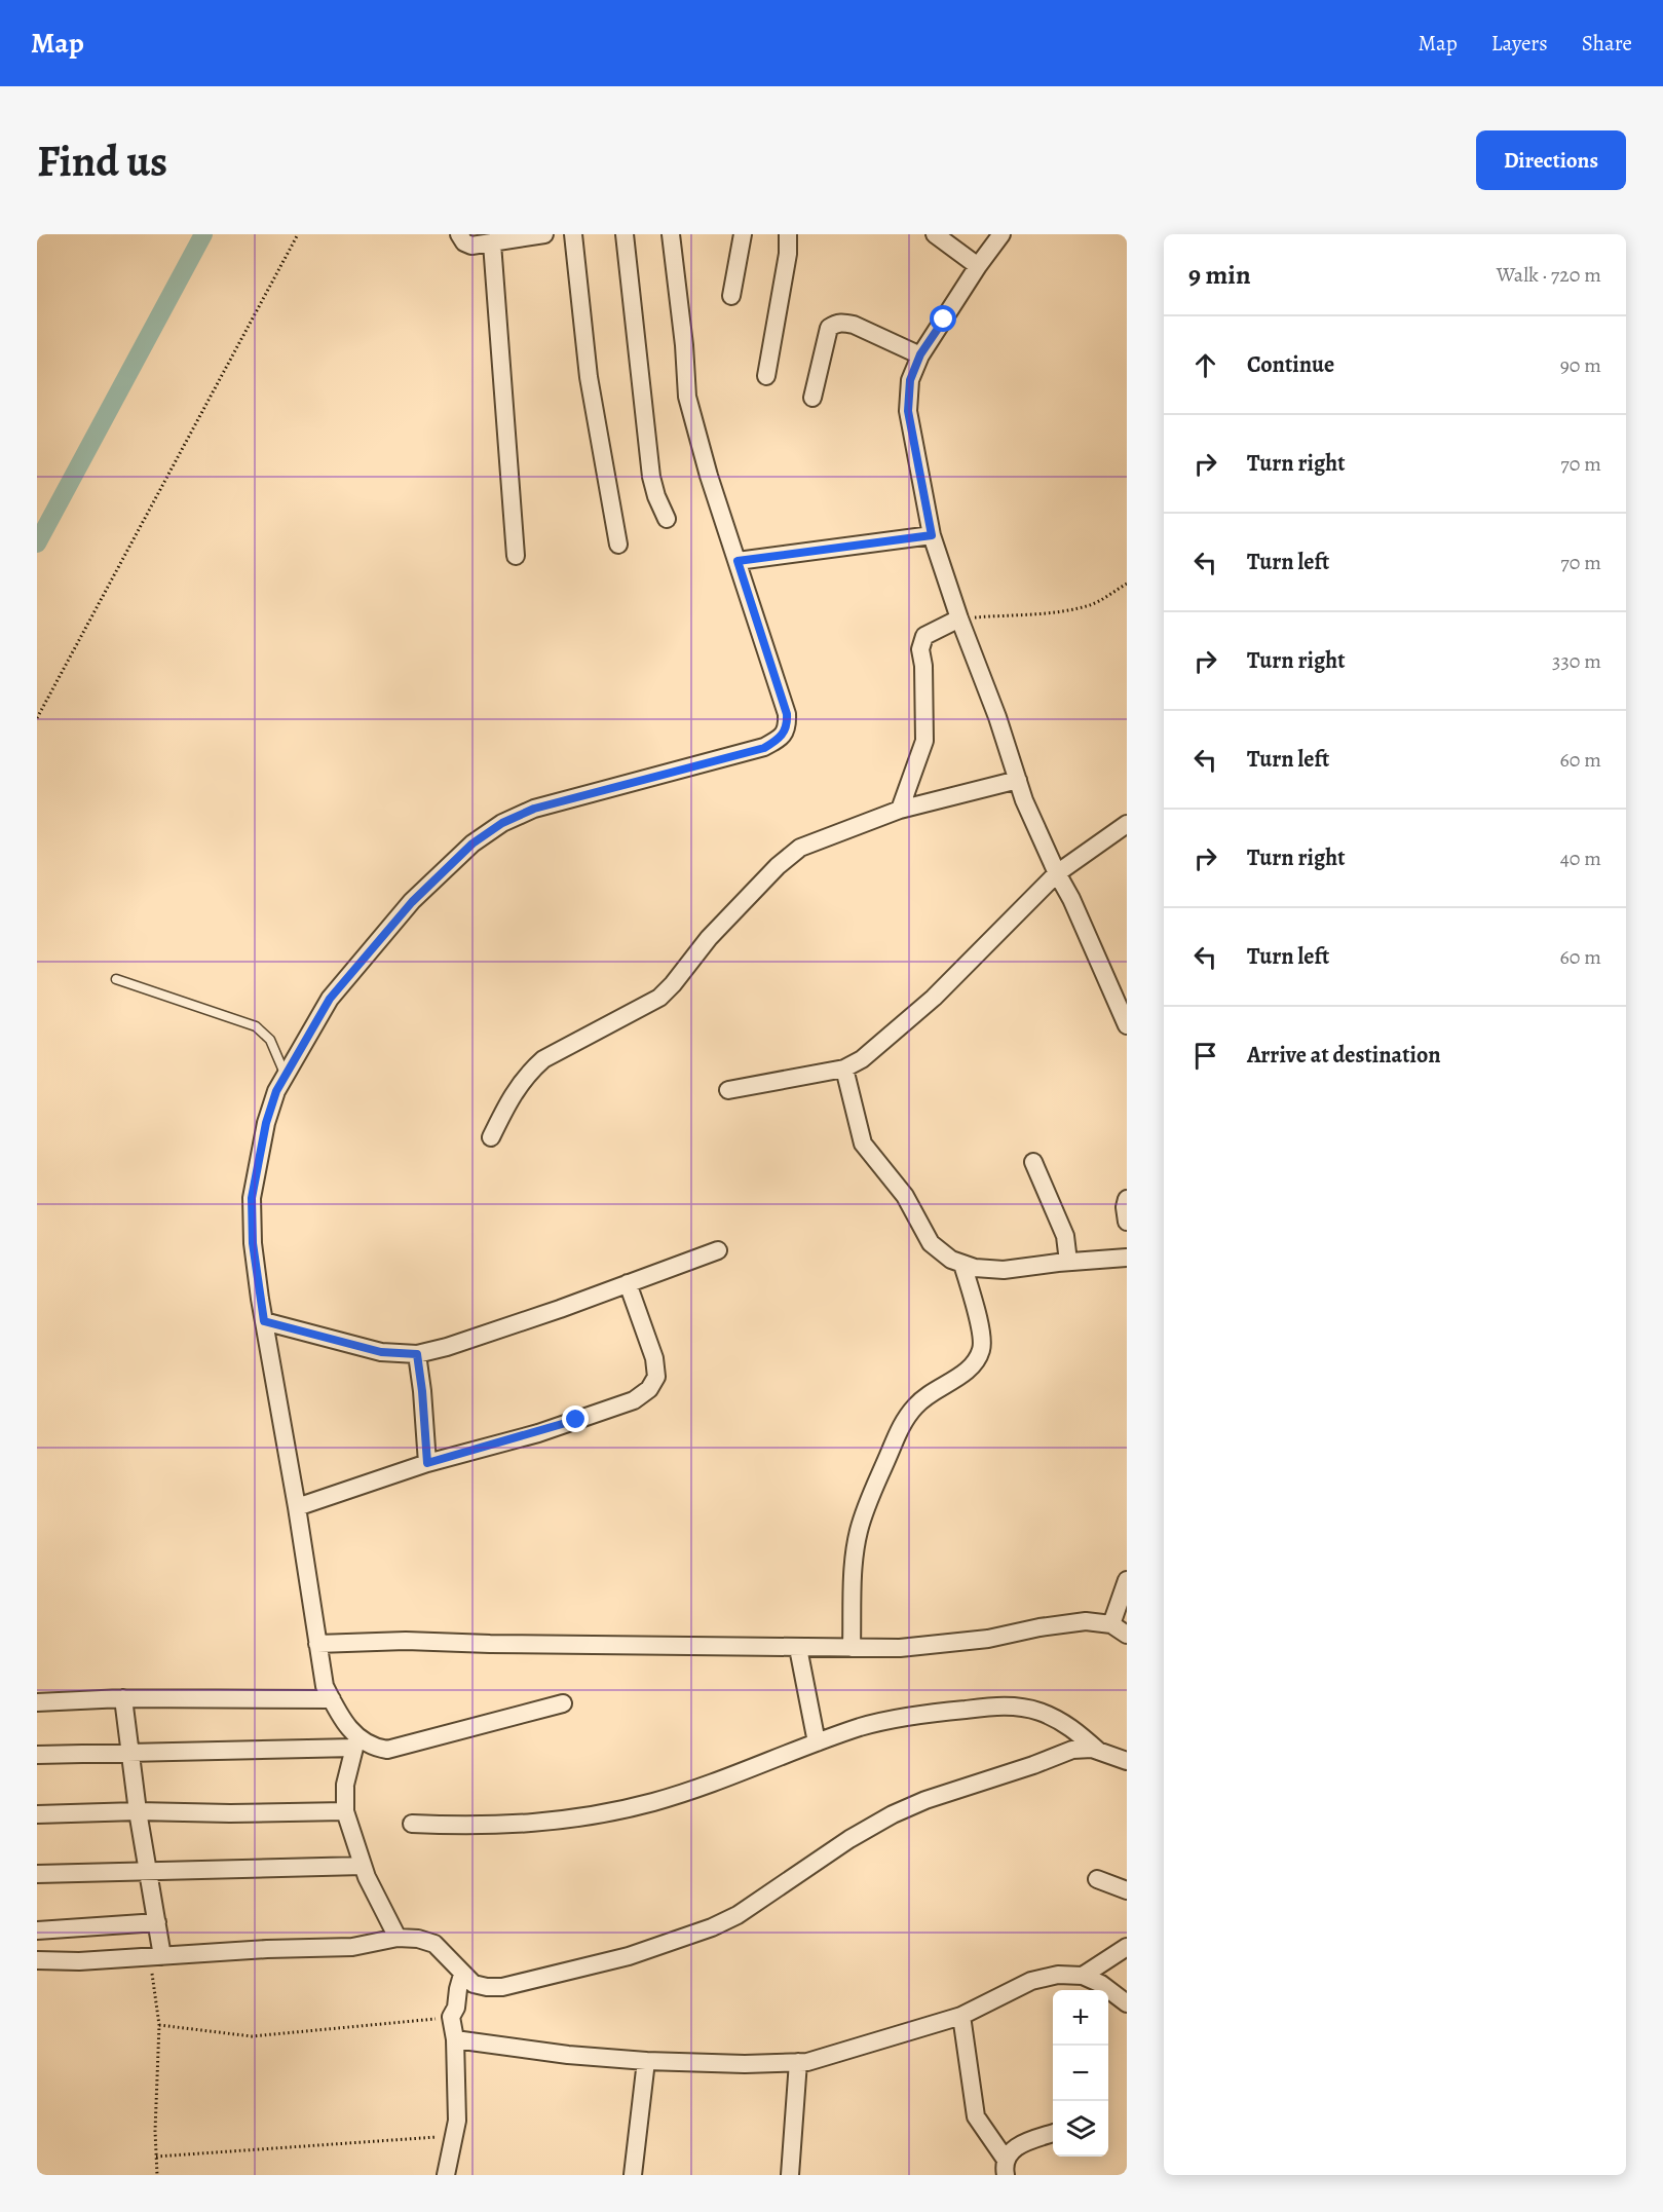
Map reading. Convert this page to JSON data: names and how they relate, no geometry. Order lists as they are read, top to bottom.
{
  "page": {
    "header": "Map",
    "nav": ["Map", "Layers", "Share"],
    "buttons": "Directions",
    "title": "Find us",
    "heading": ["9 min", "Walk · 720 m"],
    "list": [
      ["Continue", "90 m"],
      ["Turn right", "70 m"],
      ["Turn left", "70 m"],
      ["Turn right", "330 m"],
      ["Turn left", "60 m"],
      ["Turn right", "40 m"],
      ["Turn left", "60 m"],
      "Arrive at destination"
    ],
    "map_buttons": ["+", "−"]
  }
}
